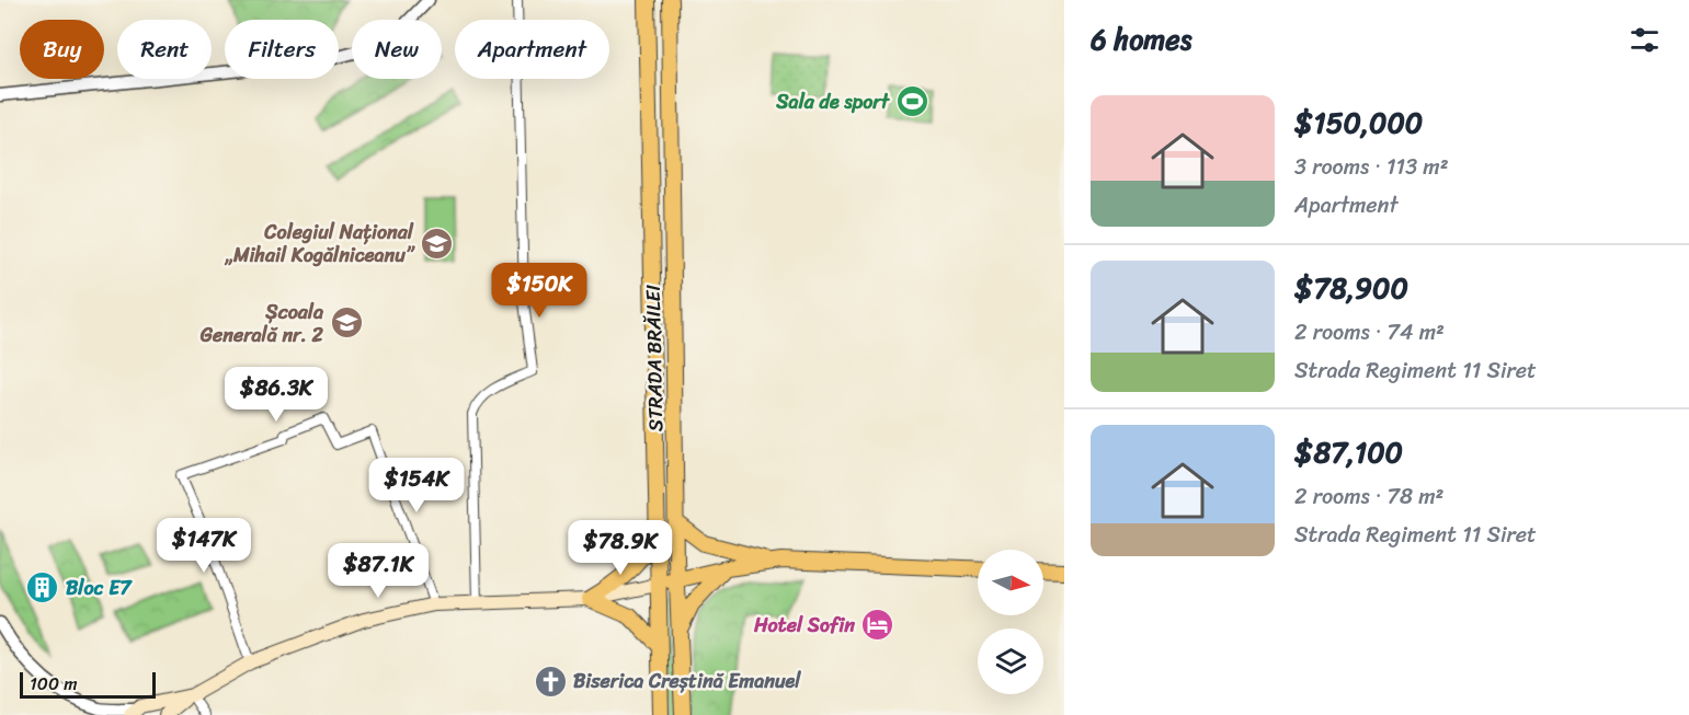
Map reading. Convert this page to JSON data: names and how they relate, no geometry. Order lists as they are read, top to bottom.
{
  "streets": {
    "main road": ["STRADA BRĂILEI"]
  },
  "places": {
    "sports": ["Sala de sport"],
    "school or university": ["Colegiul Național „Mihail Kogălniceanu”", "Școala Generală nr. 2"],
    "building": ["Bloc E7"],
    "hotel": ["Hotel Sofin"],
    "church": ["Biserica Creștină Emanuel"]
  },
  "scale_bar": "100 m",
  "north": "right",
  "page": {
    "heading": "6 homes",
    "chip": [
      "Buy",
      "Rent",
      "Filters",
      "New",
      "Apartment"
    ],
    "list": [
      {
        "name": "$150,000",
        "note": "3 rooms · 113 m² · Apartment"
      },
      {
        "name": "$78,900",
        "note": "2 rooms · 74 m² · Strada Regiment 11 Siret"
      },
      {
        "name": "$87,100",
        "note": "2 rooms · 78 m² · Strada Regiment 11 Siret"
      }
    ],
    "price": [
      "$150K",
      "$86.3K",
      "$154K",
      "$147K",
      "$78.9K",
      "$87.1K"
    ],
    "scale": "100 m"
  }
}
